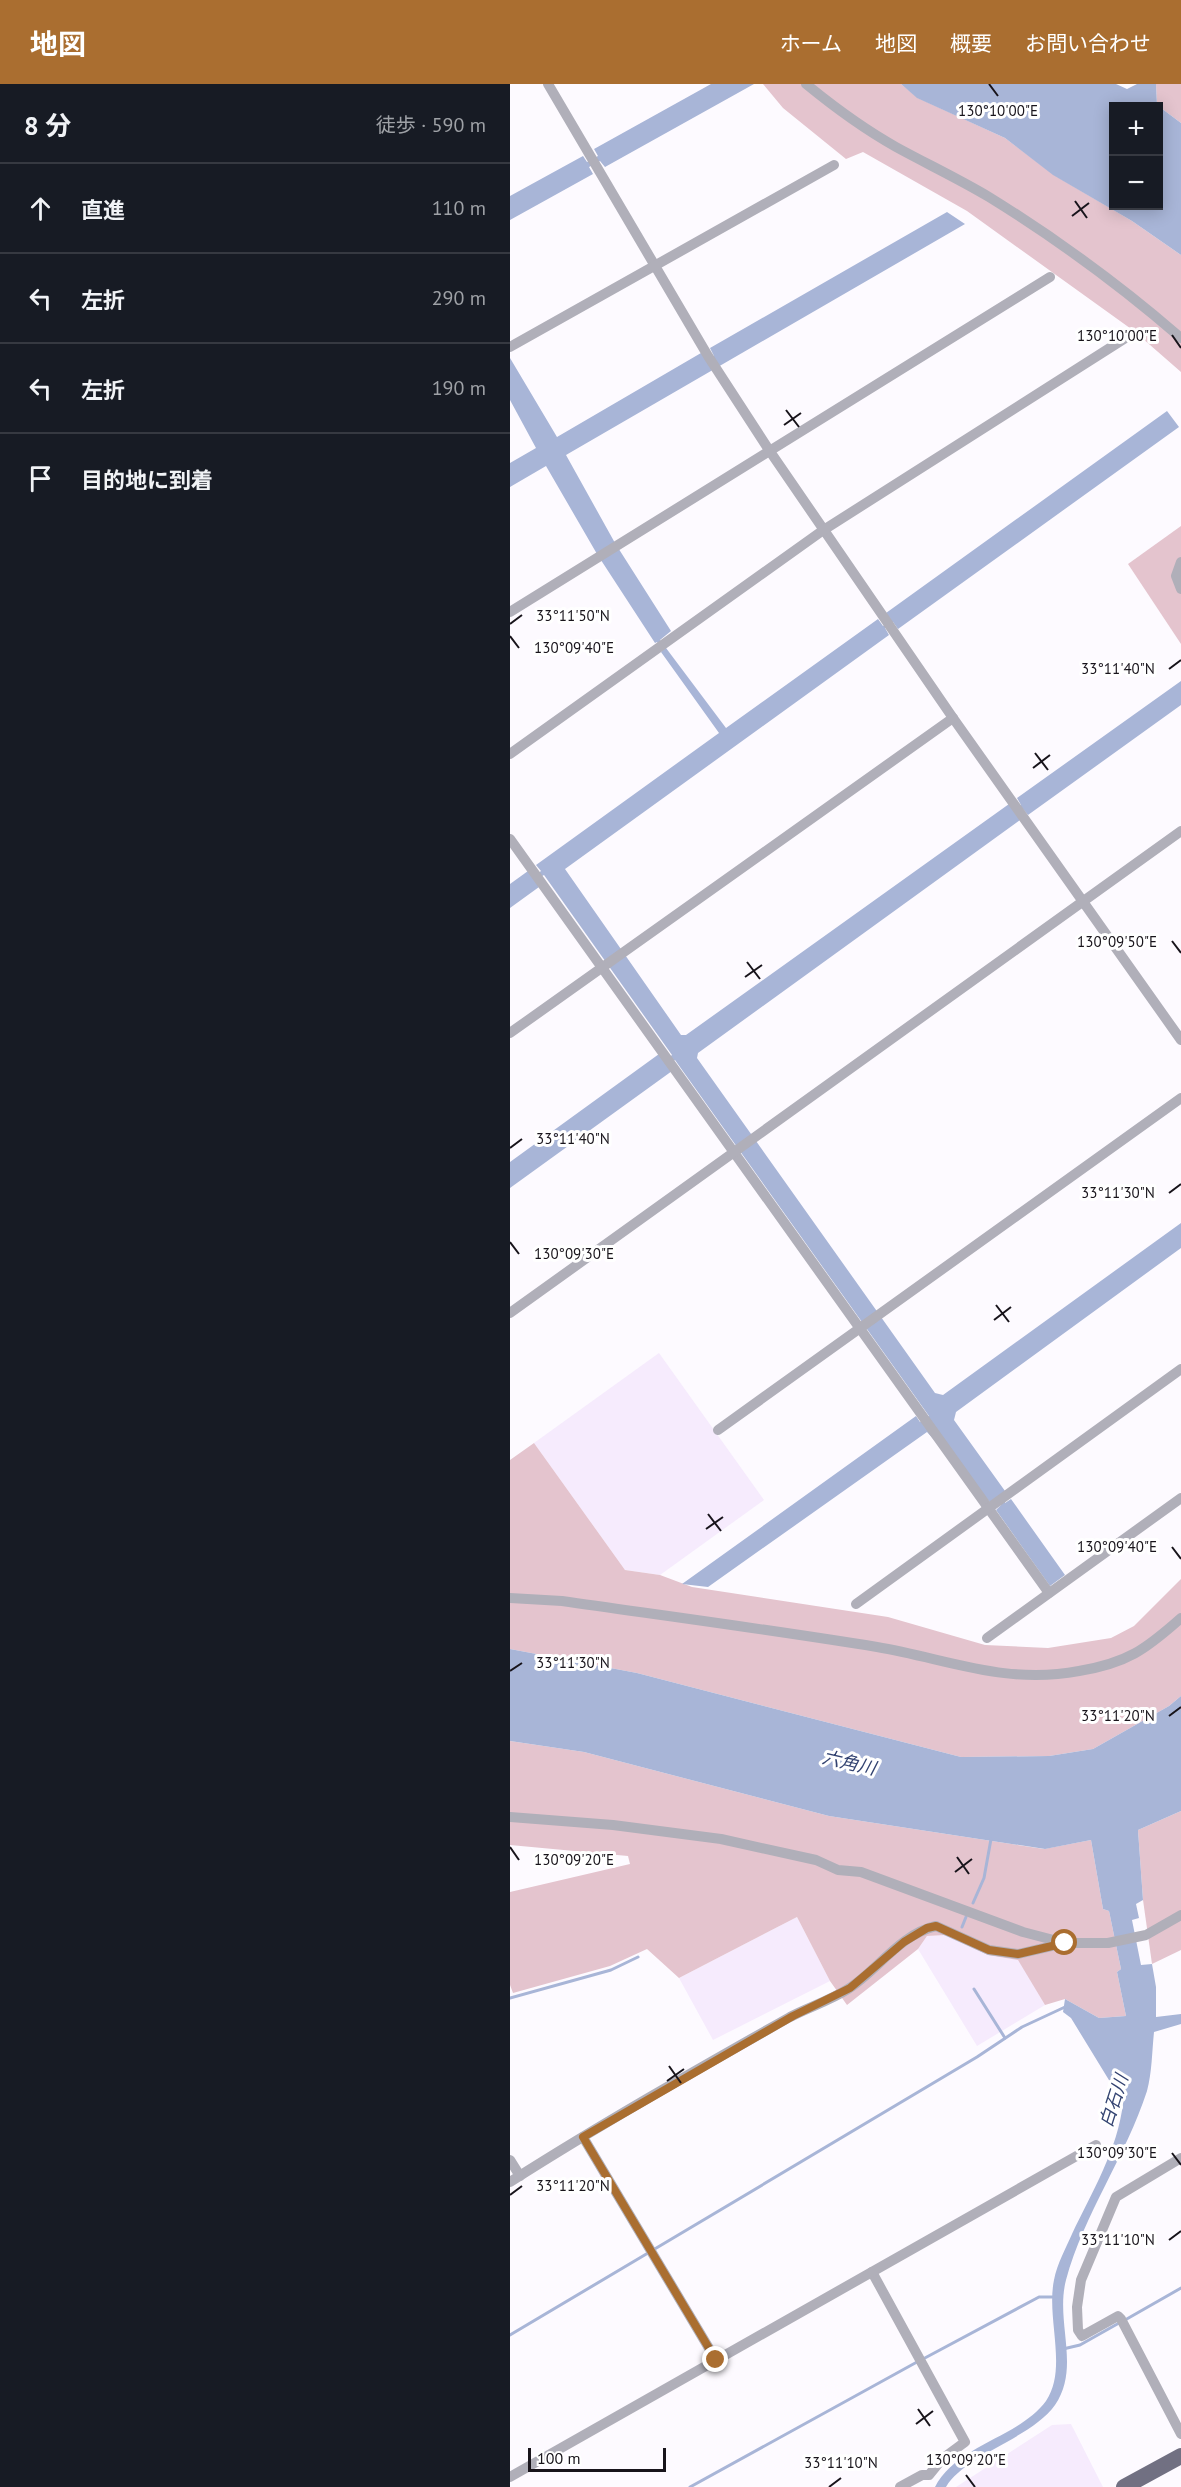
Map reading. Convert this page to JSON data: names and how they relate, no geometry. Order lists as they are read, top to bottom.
{
  "water": ["六角川", "白石川"],
  "scale_bar": "100 m",
  "page": {
    "header": "地図",
    "nav": [
      "ホーム",
      "地図",
      "概要",
      "お問い合わせ"
    ],
    "heading": ["8 分", "徒歩 · 590 m"],
    "map_buttons": ["+", "−"],
    "list": [
      ["直進", "110 m"],
      ["左折", "290 m"],
      ["左折", "190 m"],
      "目的地に到着"
    ],
    "scale": "100 m"
  },
  "coordinates": [
    "130°10'00\"E",
    "33°11'50\"N",
    "130°09'40\"E",
    "33°11'40\"N",
    "130°09'50\"E",
    "33°11'30\"N",
    "130°09'30\"E",
    "33°11'20\"N",
    "130°09'20\"E",
    "33°11'10\"N"
  ]
}
